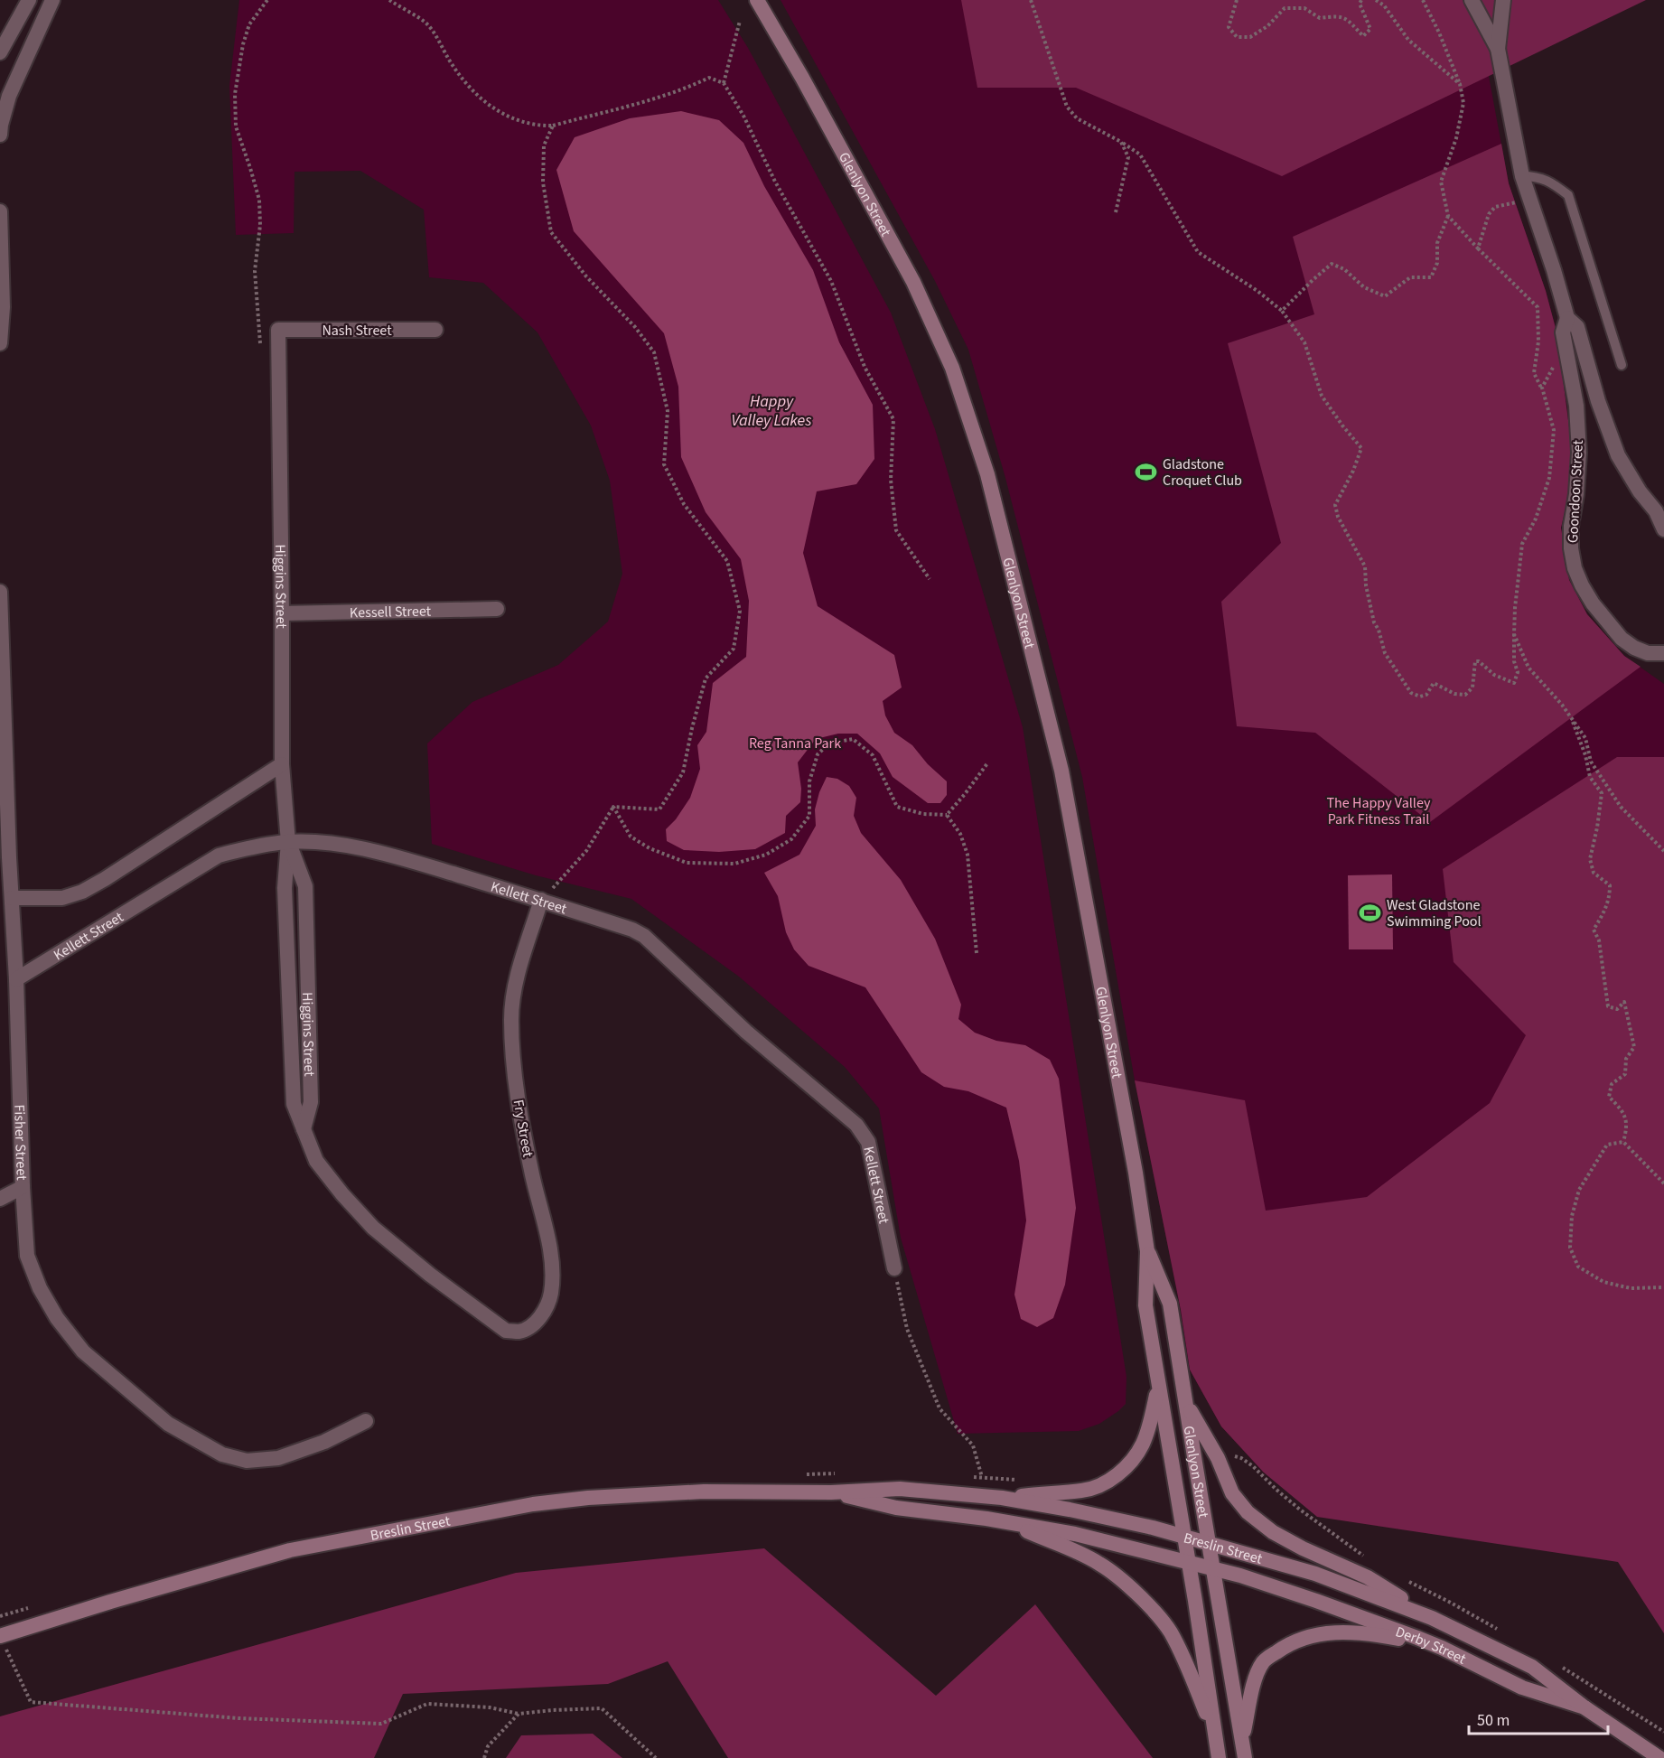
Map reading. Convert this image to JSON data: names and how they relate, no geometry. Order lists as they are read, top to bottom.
{
  "streets": {
    "main road": ["Glenlyon Street", "Breslin Street", "Derby Street"],
    "street": [
      "Nash Street",
      "Goondoon Street",
      "Higgins Street",
      "Kessell Street",
      "Kellett Street",
      "Fry Street",
      "Fisher Street"
    ]
  },
  "crossings": [
    ["Glenlyon Street", "Breslin Street"],
    ["Glenlyon Street", "Derby Street"],
    ["Nash Street", "Higgins Street"],
    ["Higgins Street", "Kessell Street"],
    ["Higgins Street", "Kellett Street"],
    ["Higgins Street", "Fry Street"],
    ["Kellett Street", "Fry Street"],
    ["Kellett Street", "Fisher Street"],
    ["Breslin Street", "Derby Street"]
  ],
  "water": ["Happy Valley Lakes"],
  "parks": ["Reg Tanna Park", "The Happy Valley Park Fitness Trail"],
  "places": {
    "sports": ["Gladstone Croquet Club", "West Gladstone Swimming Pool"]
  },
  "scale_bar": "50 m"
}
